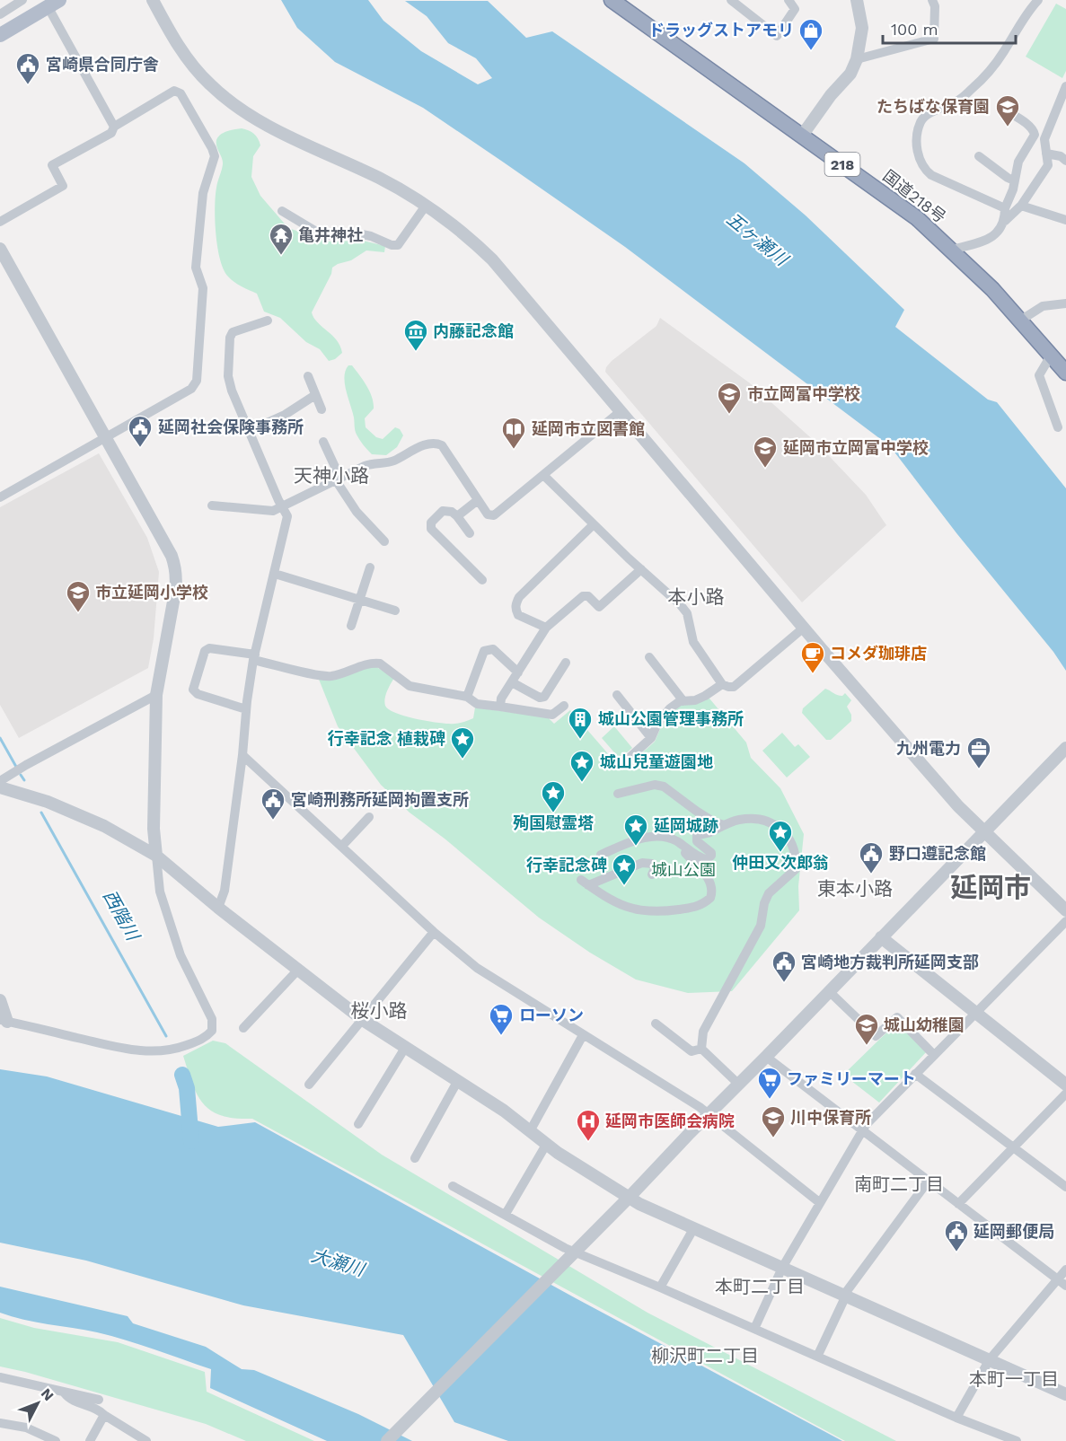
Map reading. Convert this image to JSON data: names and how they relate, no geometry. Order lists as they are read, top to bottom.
{
  "streets": {
    "highway": ["218", "国道218号"]
  },
  "districts": [
    "天神小路",
    "本小路",
    "延岡市",
    "東本小路",
    "桜小路",
    "南町二丁目",
    "本町二丁目",
    "柳沢町二丁目",
    "本町一丁目"
  ],
  "water": ["五ヶ瀬川", "西階川", "大瀬川"],
  "parks": ["城山公園"],
  "places": {
    "shop": ["ドラッグストアモリ"],
    "public building": [
      "宮崎県合同庁舎",
      "延岡社会保険事務所",
      "宮崎刑務所延岡拘置支所",
      "野口遵記念館",
      "宮崎地方裁判所延岡支部",
      "延岡郵便局"
    ],
    "school or university": [
      "たちばな保育園",
      "市立岡富中学校",
      "延岡市立岡富中学校",
      "市立延岡小学校",
      "城山幼稚園",
      "川中保育所"
    ],
    "temple": ["亀井神社"],
    "museum": ["内藤記念館"],
    "library": ["延岡市立図書館"],
    "cafe": ["コメダ珈琲店"],
    "building": ["城山公園管理事務所"],
    "place": [
      "行幸記念 植栽碑",
      "城山兒童遊園地",
      "殉国慰霊塔",
      "延岡城跡",
      "仲田又次郎翁",
      "行幸記念碑"
    ],
    "office": ["九州電力"],
    "supermarket": ["ローソン", "ファミリーマート"],
    "hospital": ["延岡市医師会病院"]
  },
  "scale_bar": "100 m",
  "north": "top right"
}
